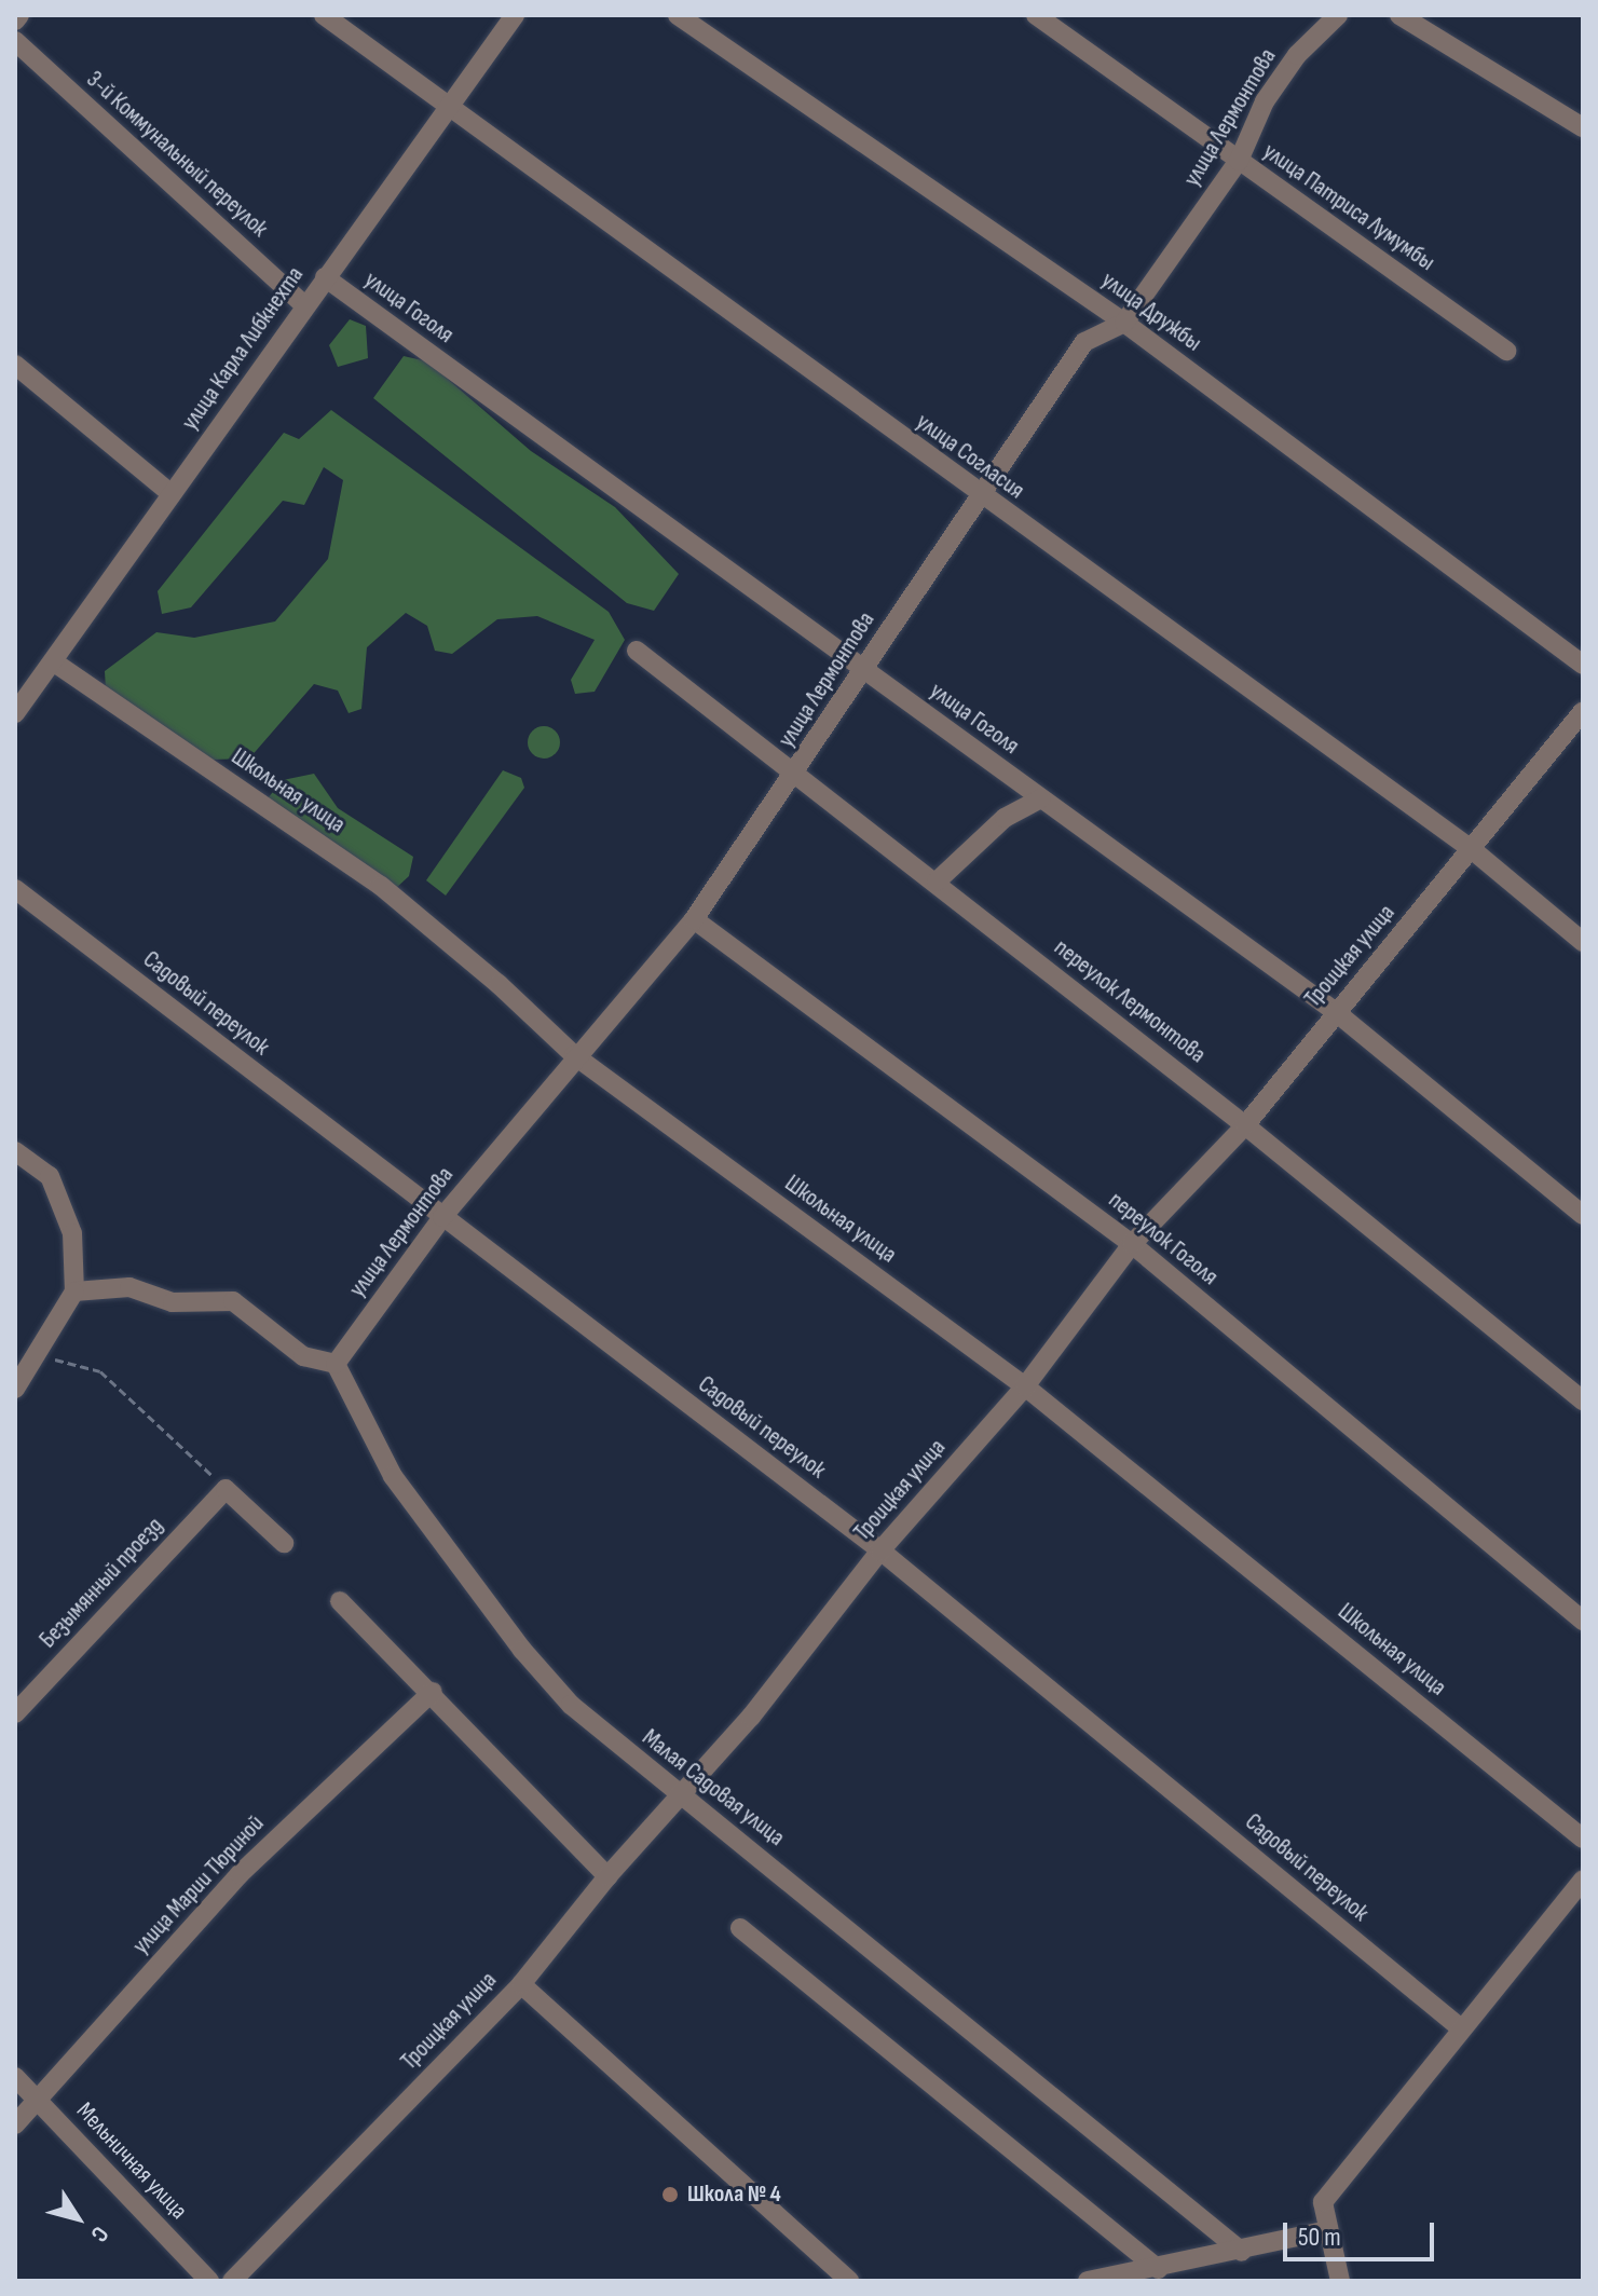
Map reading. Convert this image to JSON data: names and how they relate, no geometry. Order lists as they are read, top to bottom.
{
  "streets": {
    "street": [
      "улица Лермонтова",
      "3-й Коммунальный переулок",
      "улица Патриса Лумумбы",
      "улица Гоголя",
      "улица Дружбы",
      "улица Карла Либкнехта",
      "улица Согласия",
      "Школьная улица",
      "Троицкая улица",
      "переулок Лермонтова",
      "Садовый переулок",
      "переулок Гоголя",
      "Безымянный проезд",
      "Малая Садовая улица",
      "улица Марии Тюриной",
      "Мельничная улица"
    ]
  },
  "crossings": [
    ["улица Лермонтова", "улица Патриса Лумумбы"],
    ["улица Лермонтова", "улица Гоголя"],
    ["улица Лермонтова", "улица Дружбы"],
    ["улица Лермонтова", "улица Согласия"],
    ["улица Лермонтова", "Школьная улица"],
    ["улица Лермонтова", "переулок Лермонтова"],
    ["улица Лермонтова", "Садовый переулок"],
    ["улица Лермонтова", "переулок Гоголя"],
    ["улица Лермонтова", "Малая Садовая улица"],
    ["3-й Коммунальный переулок", "улица Карла Либкнехта"],
    ["улица Гоголя", "улица Карла Либкнехта"],
    ["улица Гоголя", "Троицкая улица"],
    ["улица Карла Либкнехта", "улица Согласия"],
    ["улица Карла Либкнехта", "Школьная улица"],
    ["улица Согласия", "Троицкая улица"],
    ["Школьная улица", "Троицкая улица"],
    ["Троицкая улица", "переулок Лермонтова"],
    ["Троицкая улица", "Садовый переулок"],
    ["Троицкая улица", "переулок Гоголя"],
    ["Троицкая улица", "Малая Садовая улица"],
    ["улица Марии Тюриной", "Мельничная улица"]
  ],
  "places": ["Школа № 4"],
  "scale_bar": "50 m",
  "north": "bottom right"
}
